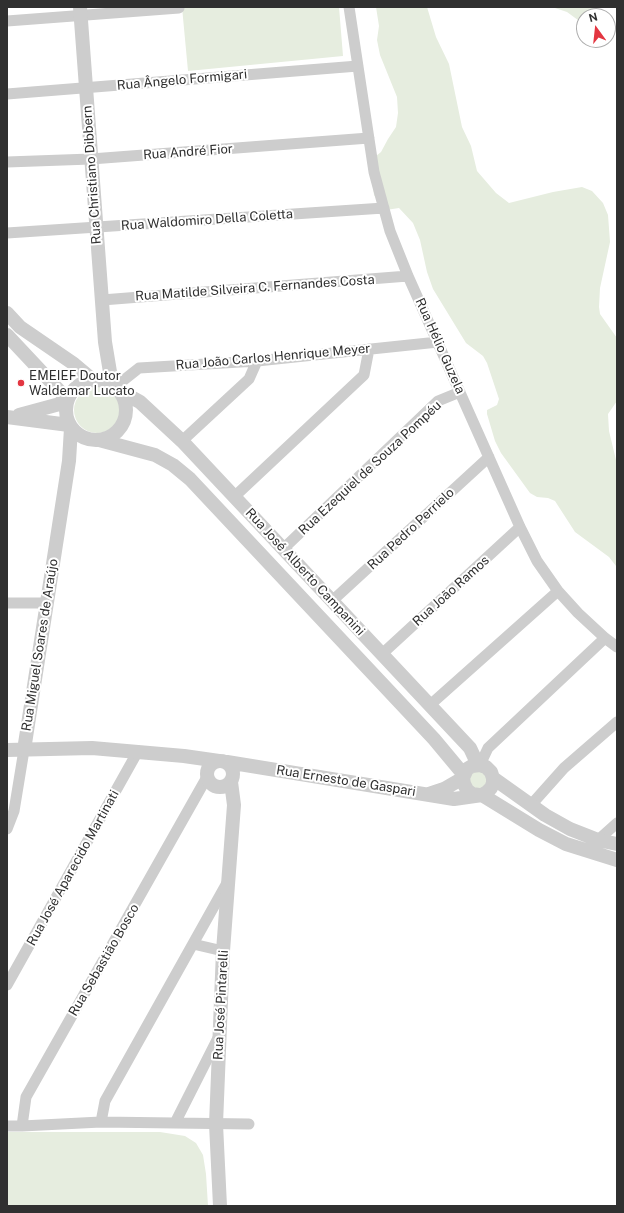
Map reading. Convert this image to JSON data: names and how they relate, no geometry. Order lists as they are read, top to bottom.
{
  "streets": {
    "street": [
      "Rua Ângelo Formigari",
      "Rua André Fior",
      "Rua Christiano Dibbern",
      "Rua Waldomiro Della Coletta",
      "Rua Matilde Silveira C. Fernandes Costa",
      "Rua Hélio Guzela",
      "Rua João Carlos Henrique Meyer",
      "Rua Ezequiel de Souza Pompéu",
      "Rua Pedro Perrielo",
      "Rua José Alberto Campanini",
      "Rua João Ramos",
      "Rua Miguel Soares de Araújo",
      "Rua Ernesto de Gaspari",
      "Rua José Aparecido Martinati",
      "Rua Sebastião Bosco",
      "Rua José Pintarelli"
    ]
  },
  "crossings": [
    ["Rua Ângelo Formigari", "Rua Christiano Dibbern"],
    ["Rua Ângelo Formigari", "Rua Hélio Guzela"],
    ["Rua André Fior", "Rua Christiano Dibbern"],
    ["Rua André Fior", "Rua Hélio Guzela"],
    ["Rua Christiano Dibbern", "Rua Waldomiro Della Coletta"],
    ["Rua Christiano Dibbern", "Rua Matilde Silveira C. Fernandes Costa"],
    ["Rua Christiano Dibbern", "Rua João Carlos Henrique Meyer"],
    ["Rua Christiano Dibbern", "Rua José Alberto Campanini"],
    ["Rua Christiano Dibbern", "Rua Miguel Soares de Araújo"],
    ["Rua Waldomiro Della Coletta", "Rua Hélio Guzela"],
    ["Rua Matilde Silveira C. Fernandes Costa", "Rua Hélio Guzela"],
    ["Rua Hélio Guzela", "Rua João Carlos Henrique Meyer"],
    ["Rua Hélio Guzela", "Rua Ezequiel de Souza Pompéu"],
    ["Rua Hélio Guzela", "Rua Pedro Perrielo"],
    ["Rua Hélio Guzela", "Rua João Ramos"],
    ["Rua João Carlos Henrique Meyer", "Rua José Alberto Campanini"],
    ["Rua João Carlos Henrique Meyer", "Rua Miguel Soares de Araújo"],
    ["Rua Ezequiel de Souza Pompéu", "Rua José Alberto Campanini"],
    ["Rua Pedro Perrielo", "Rua José Alberto Campanini"],
    ["Rua José Alberto Campanini", "Rua João Ramos"],
    ["Rua José Alberto Campanini", "Rua Miguel Soares de Araújo"],
    ["Rua José Alberto Campanini", "Rua Ernesto de Gaspari"],
    ["Rua Miguel Soares de Araújo", "Rua Ernesto de Gaspari"],
    ["Rua Ernesto de Gaspari", "Rua José Aparecido Martinati"],
    ["Rua Ernesto de Gaspari", "Rua Sebastião Bosco"],
    ["Rua Ernesto de Gaspari", "Rua José Pintarelli"],
    ["Rua Sebastião Bosco", "Rua José Pintarelli"]
  ],
  "places": ["EMEIEF Doutor Waldemar Lucato"],
  "north": "top"
}
